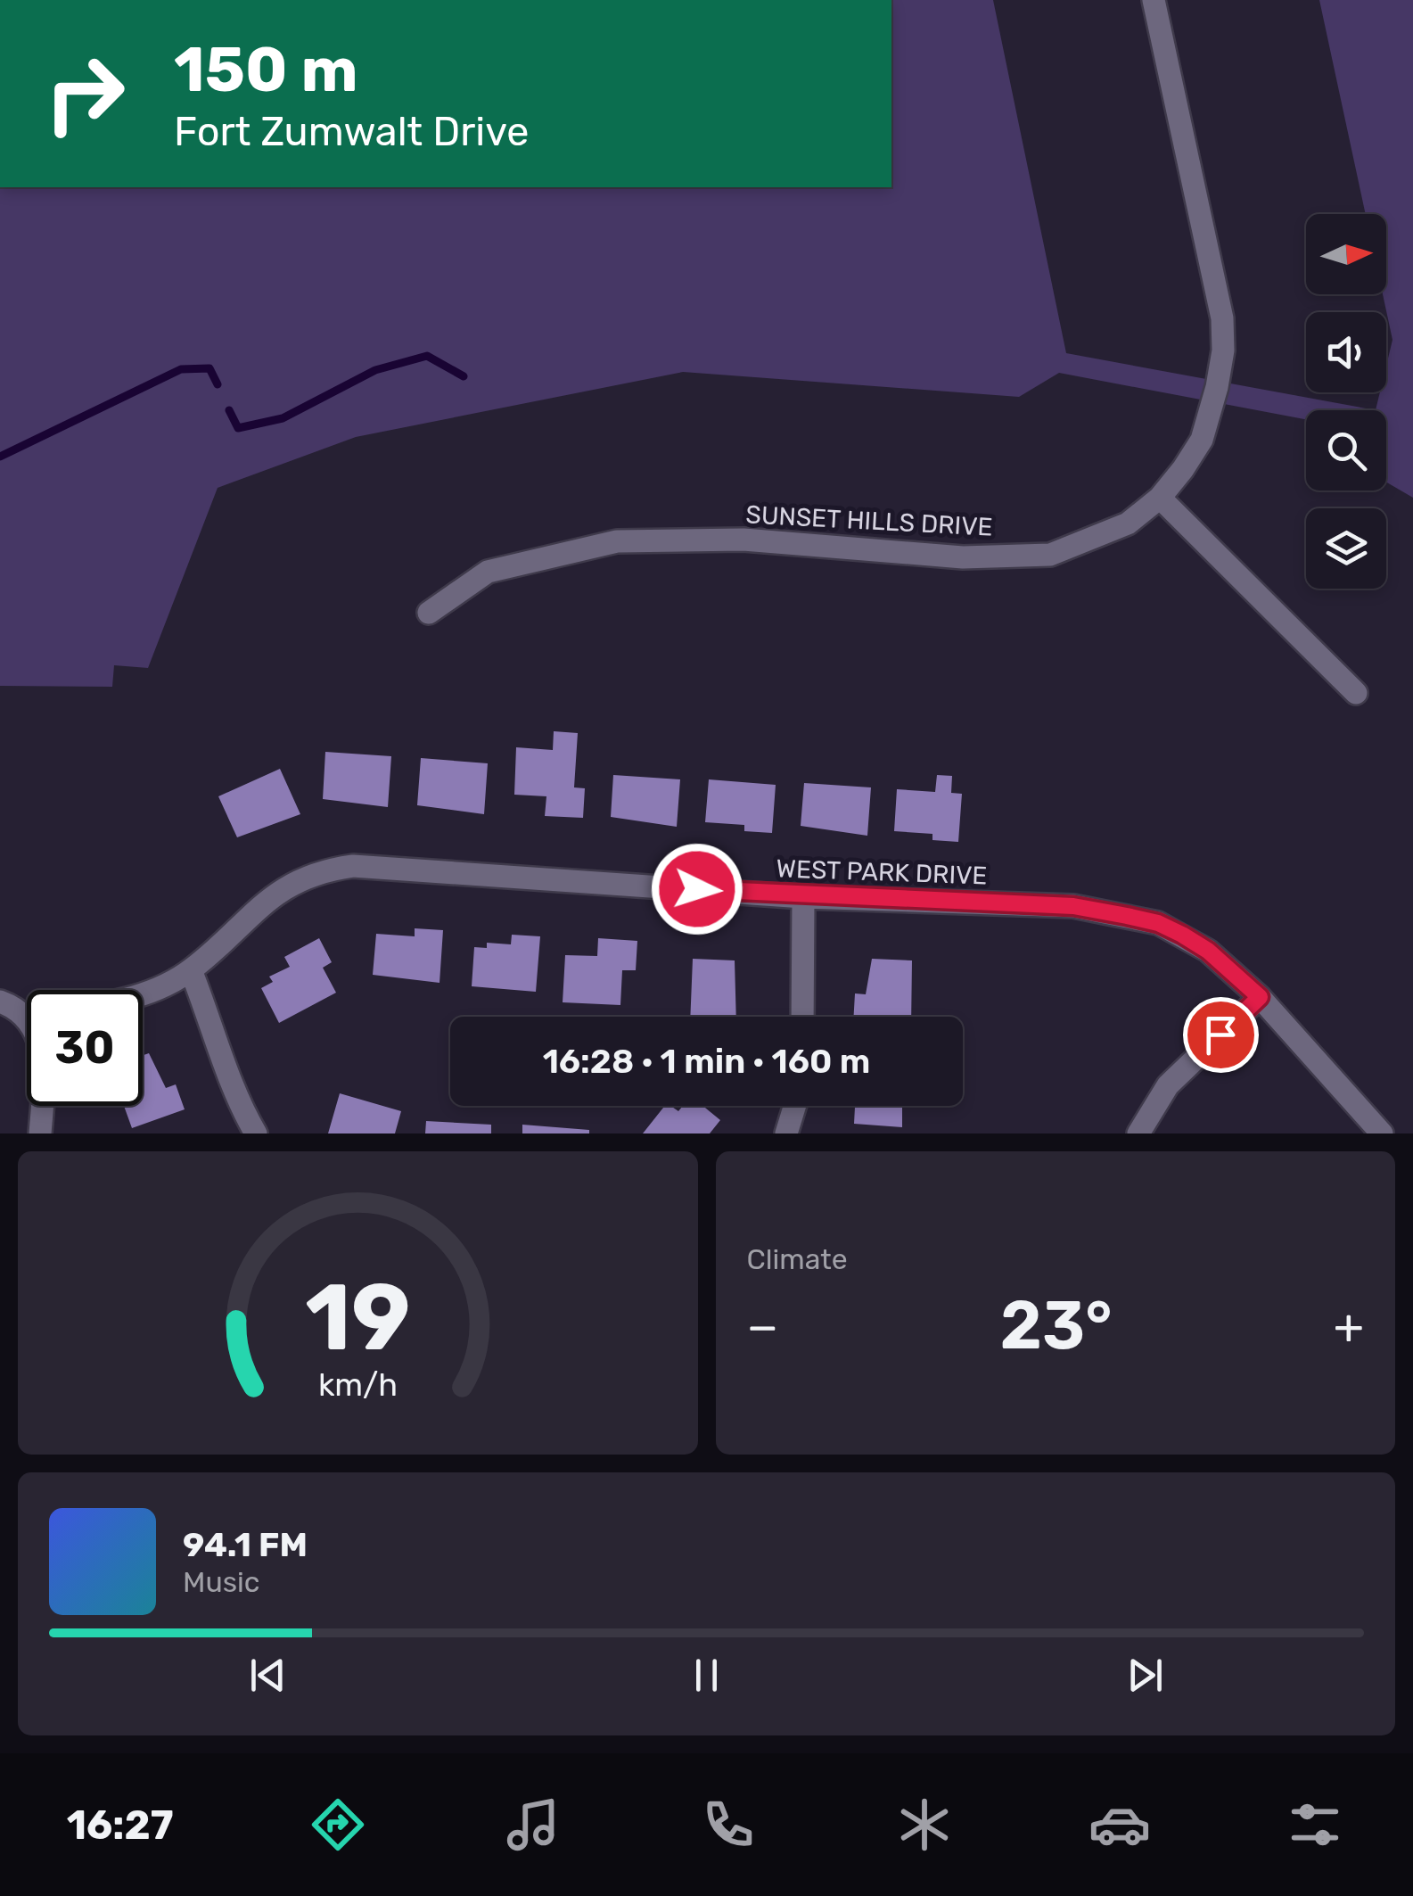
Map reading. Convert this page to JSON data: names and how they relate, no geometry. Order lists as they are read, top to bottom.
{
  "streets": {
    "street": ["SUNSET HILLS DRIVE", "WEST PARK DRIVE"]
  },
  "north": "right",
  "page": {
    "turn": ["150 m", "Fort Zumwalt Drive"],
    "limit": "30",
    "trip": "16:28 · 1 min · 160 m",
    "tile": "Climate",
    "heat": ["−", "23°", "+"],
    "song": ["94.1 FM", "Music"],
    "tabs": "16:27",
    "gauge": ["19", "km/h"]
  }
}
